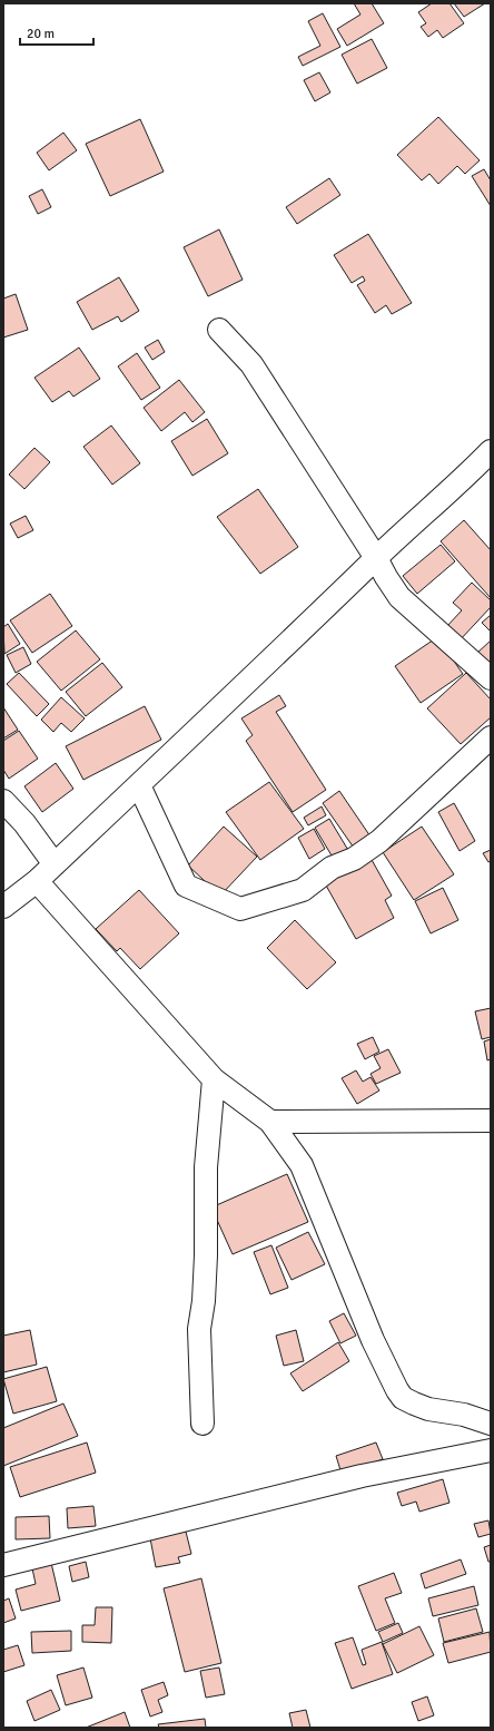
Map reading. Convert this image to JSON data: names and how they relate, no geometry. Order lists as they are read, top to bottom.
{
  "scale_bar": "20 m"
}
